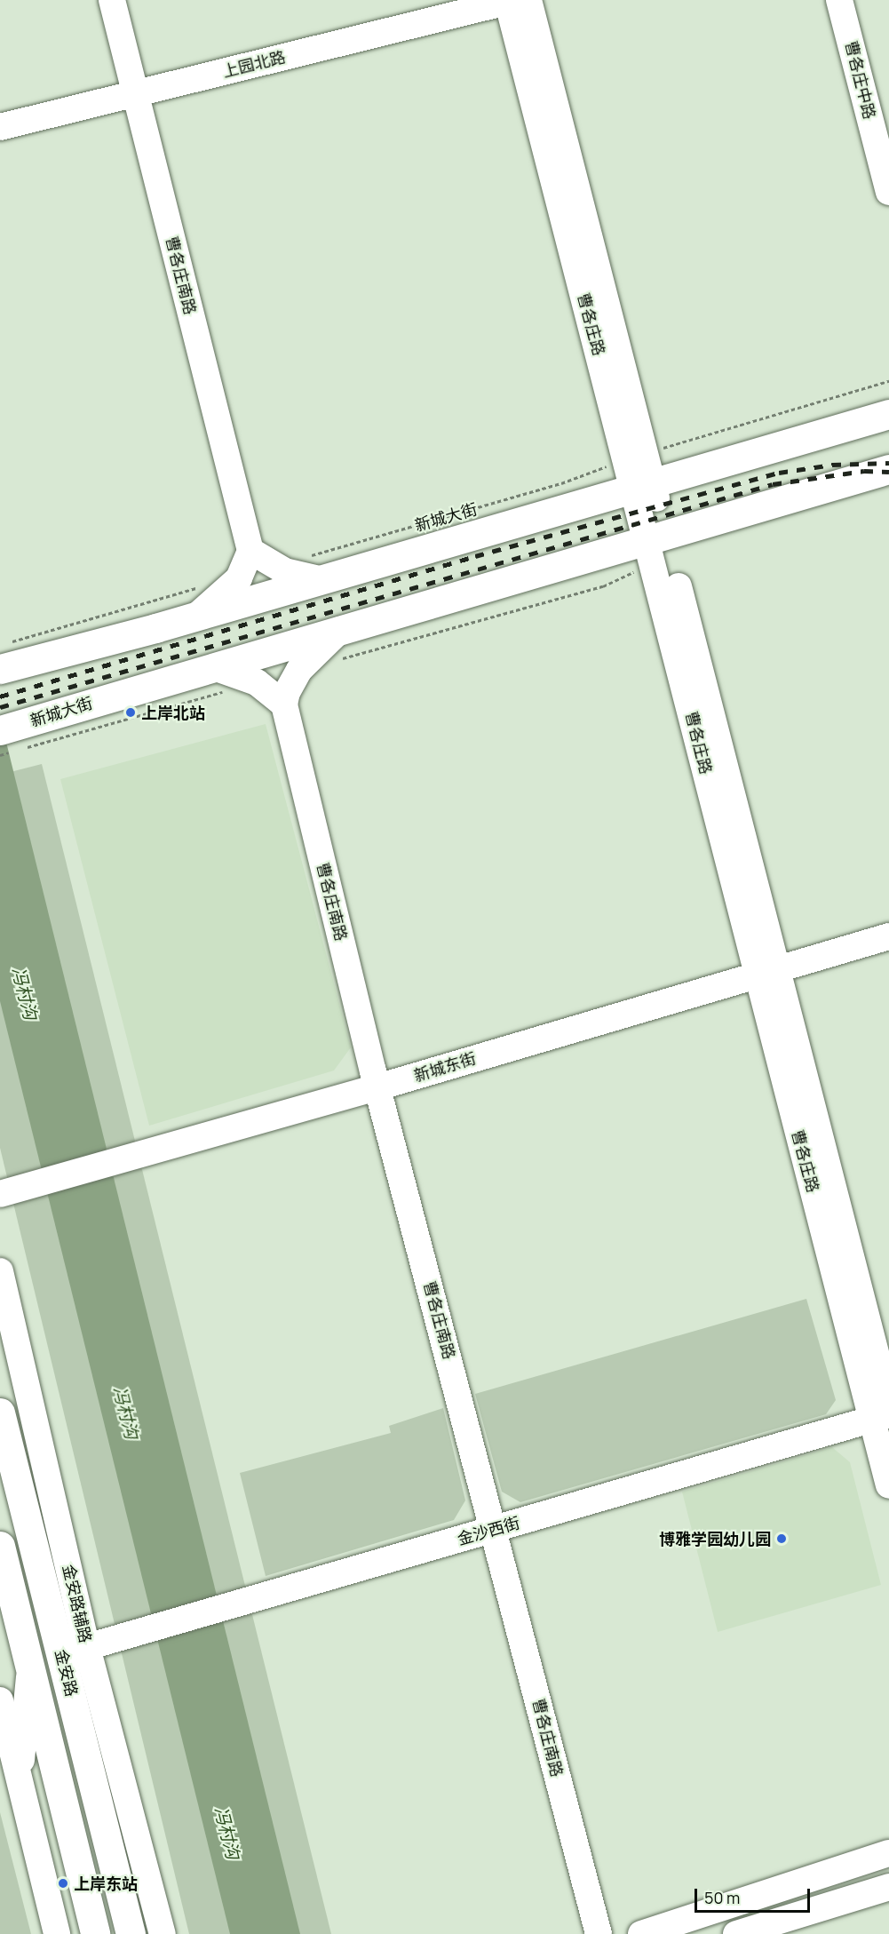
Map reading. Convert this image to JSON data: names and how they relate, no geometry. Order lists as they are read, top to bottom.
{
  "streets": {
    "main road": ["新城大街", "金安路"],
    "street": [
      "上园北路",
      "曹各庄中路",
      "曹各庄南路",
      "曹各庄路",
      "新城东街",
      "金沙西街",
      "金安路辅路"
    ]
  },
  "crossings": [
    ["上园北路", "曹各庄南路"],
    ["上园北路", "曹各庄路"],
    ["曹各庄南路", "新城东街"],
    ["曹各庄南路", "金沙西街"],
    ["曹各庄路", "新城大街"],
    ["曹各庄路", "新城东街"],
    ["曹各庄路", "金沙西街"],
    ["金沙西街", "金安路辅路"]
  ],
  "water": ["冯村沟"],
  "places": ["上岸北站", "博雅学园幼儿园", "上岸东站"],
  "scale_bar": "50 m"
}
